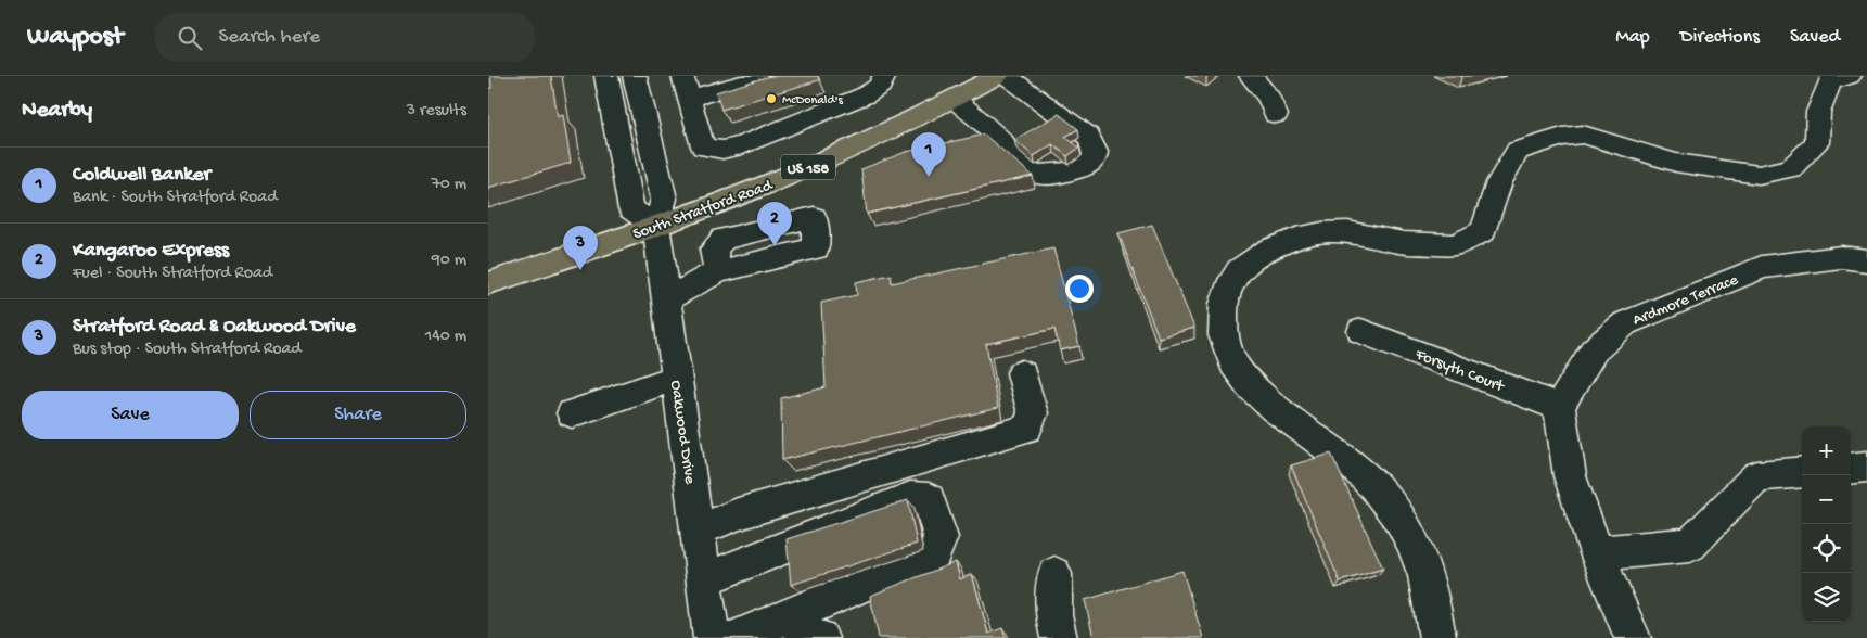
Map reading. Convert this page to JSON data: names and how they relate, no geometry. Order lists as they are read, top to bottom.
{
  "streets": {
    "main road": ["US 158", "South Stratford Road"],
    "street": ["Ardmore Terrace", "Forsyth Court", "Oakwood Drive"]
  },
  "crossings": [
    ["South Stratford Road", "Oakwood Drive"],
    ["Ardmore Terrace", "Forsyth Court"]
  ],
  "places": ["McDonald's"],
  "page": {
    "header": "Waypost",
    "search": "Search here",
    "nav": ["Map", "Directions", "Saved"],
    "heading": ["Nearby", "3 results"],
    "pins": ["1", "2", "3"],
    "list": [
      {
        "mark": "1",
        "name": "Coldwell Banker",
        "note": "Bank · South Stratford Road",
        "value": "70 m"
      },
      {
        "mark": "2",
        "name": "Kangaroo Express",
        "note": "Fuel · South Stratford Road",
        "value": "90 m"
      },
      {
        "mark": "3",
        "name": "Stratford Road & Oakwood Drive",
        "note": "Bus stop · South Stratford Road",
        "value": "140 m"
      }
    ],
    "buttons": ["Save", "Share"],
    "map_buttons": ["+", "−"]
  }
}
